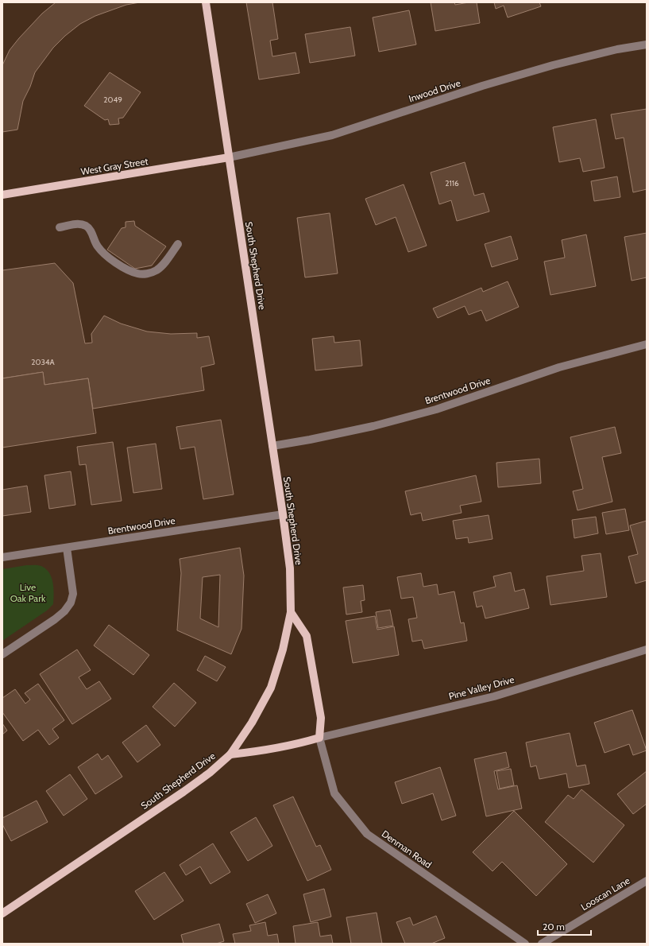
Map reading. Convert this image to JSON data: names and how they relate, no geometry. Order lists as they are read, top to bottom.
{
  "streets": {
    "main road": ["West Gray Street", "South Shepherd Drive"],
    "street": [
      "Inwood Drive",
      "Brentwood Drive",
      "Pine Valley Drive",
      "Denman Road",
      "Looscan Lane"
    ]
  },
  "crossings": [
    ["Inwood Drive", "West Gray Street"],
    ["Inwood Drive", "South Shepherd Drive"],
    ["West Gray Street", "South Shepherd Drive"],
    ["South Shepherd Drive", "Brentwood Drive"],
    ["Pine Valley Drive", "Denman Road"]
  ],
  "parks": ["Live Oak Park"],
  "house_numbers": ["2049", "2116", "2034A"],
  "scale_bar": "20 m"
}
